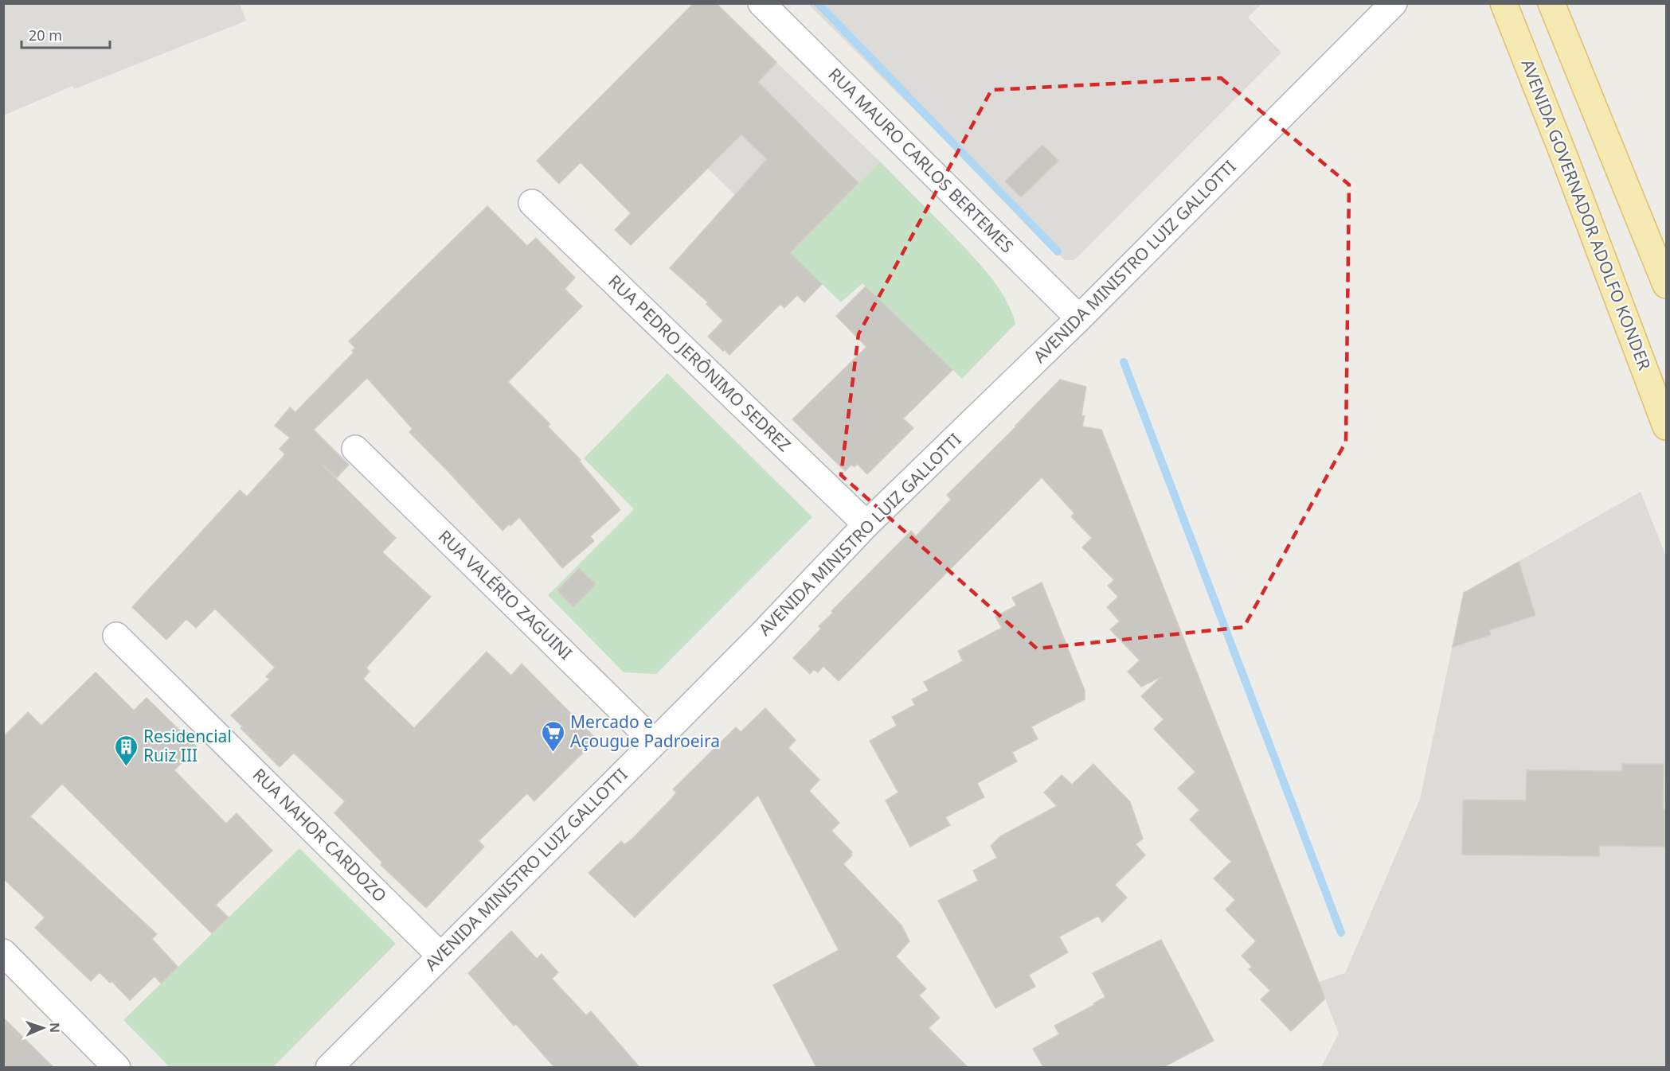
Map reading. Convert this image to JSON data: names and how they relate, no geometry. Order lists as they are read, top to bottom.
{
  "streets": {
    "main road": ["AVENIDA GOVERNADOR ADOLFO KONDER"],
    "street": [
      "RUA MAURO CARLOS BERTEMES",
      "AVENIDA MINISTRO LUIZ GALLOTTI",
      "RUA PEDRO JERÔNIMO SEDREZ",
      "RUA VALÉRIO ZAGUINI",
      "RUA NAHOR CARDOZO"
    ]
  },
  "crossings": [
    ["RUA MAURO CARLOS BERTEMES", "AVENIDA MINISTRO LUIZ GALLOTTI"],
    ["AVENIDA MINISTRO LUIZ GALLOTTI", "RUA PEDRO JERÔNIMO SEDREZ"],
    ["AVENIDA MINISTRO LUIZ GALLOTTI", "RUA VALÉRIO ZAGUINI"],
    ["AVENIDA MINISTRO LUIZ GALLOTTI", "RUA NAHOR CARDOZO"]
  ],
  "places": {
    "supermarket": ["Mercado e Açougue Padroeira"],
    "building": ["Residencial Ruiz III"]
  },
  "scale_bar": "20 m",
  "north": "right"
}
